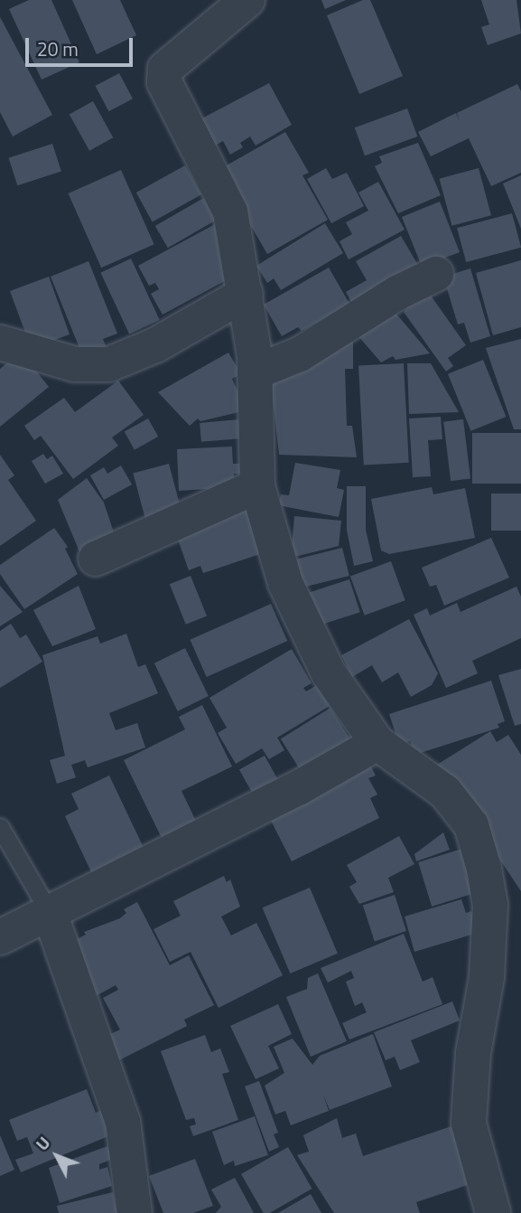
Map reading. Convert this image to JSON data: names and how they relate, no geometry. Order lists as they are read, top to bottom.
{
  "scale_bar": "20 m",
  "north": "top left"
}
